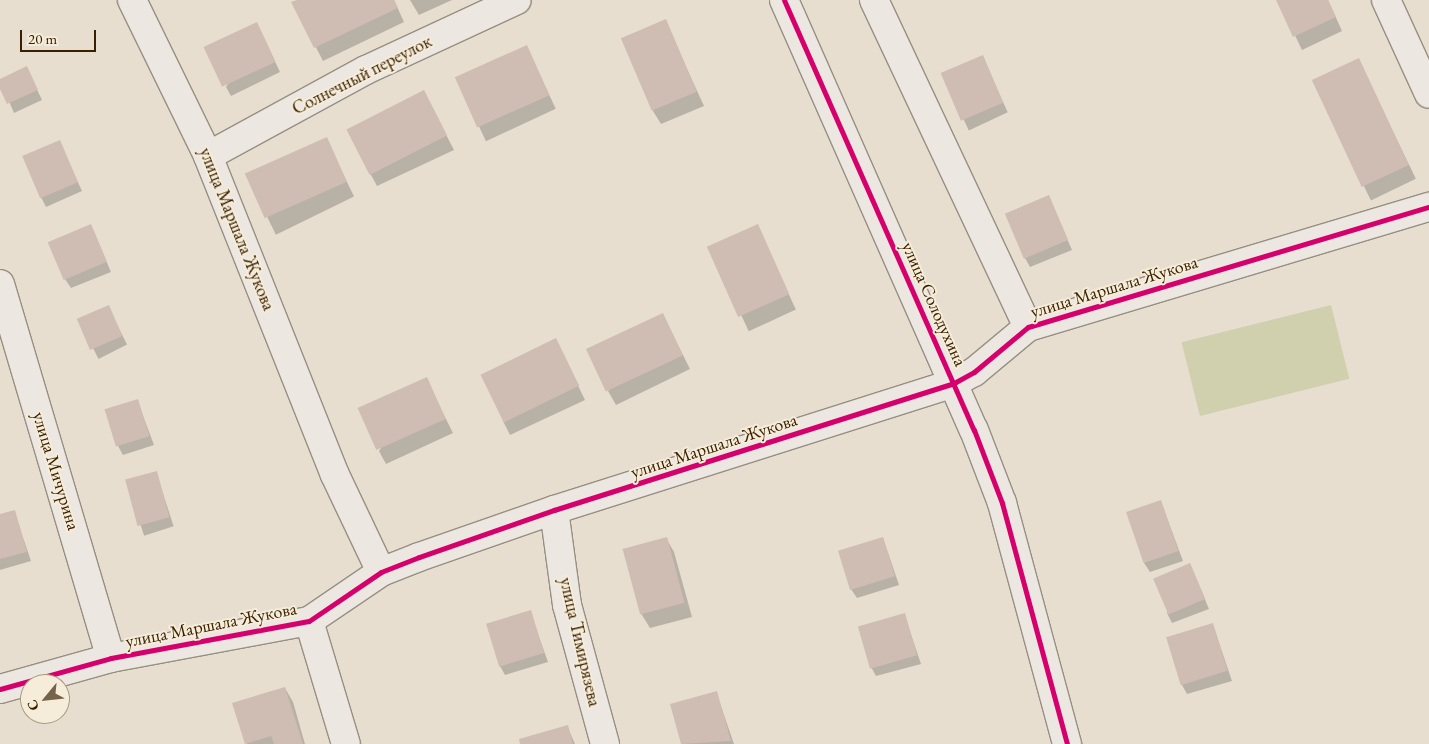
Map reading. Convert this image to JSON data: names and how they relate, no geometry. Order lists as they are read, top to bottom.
{
  "streets": {
    "street": [
      "Солнечный переулок",
      "улица Маршала Жукова",
      "улица Солодухина",
      "улица Мичурина",
      "улица Тимирязева"
    ]
  },
  "crossings": [
    ["Солнечный переулок", "улица Маршала Жукова"],
    ["улица Маршала Жукова", "улица Солодухина"],
    ["улица Маршала Жукова", "улица Мичурина"],
    ["улица Маршала Жукова", "улица Тимирязева"]
  ],
  "scale_bar": "20 m",
  "north": "bottom left"
}
